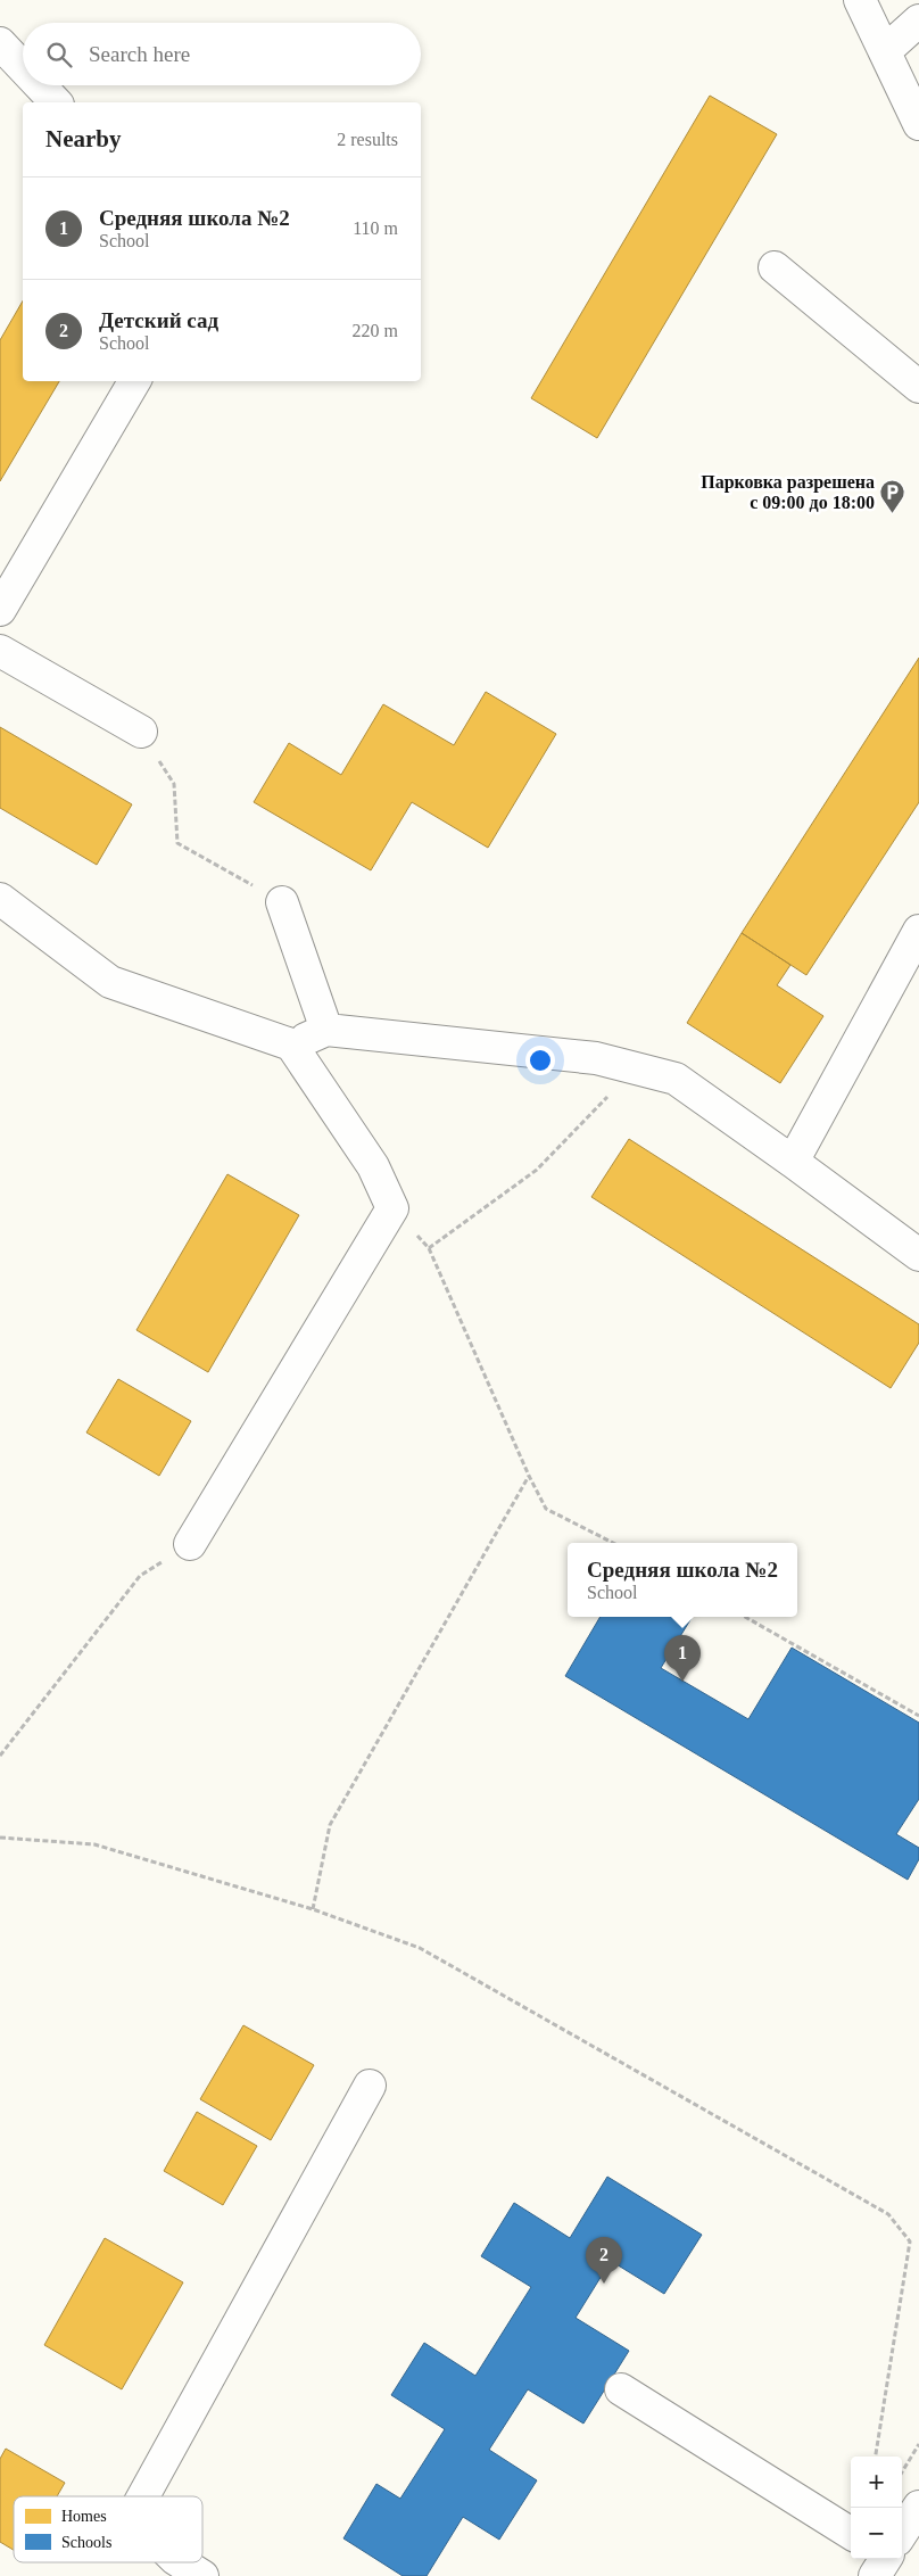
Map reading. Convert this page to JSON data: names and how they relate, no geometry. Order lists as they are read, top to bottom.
{
  "places": {
    "parking": ["Парковка разрешена с 09:00 до 18:00"]
  },
  "legend": ["Homes", "Schools"],
  "page": {
    "search": "Search here",
    "heading": ["Nearby", "2 results"],
    "list": [
      {
        "mark": "1",
        "name": "Средняя школа №2",
        "note": "School",
        "value": "110 m"
      },
      {
        "mark": "2",
        "name": "Детский сад",
        "note": "School",
        "value": "220 m"
      }
    ],
    "popup": ["Средняя школа №2", "School"],
    "pins": ["1", "2"],
    "map_buttons": ["+", "−"]
  }
}
